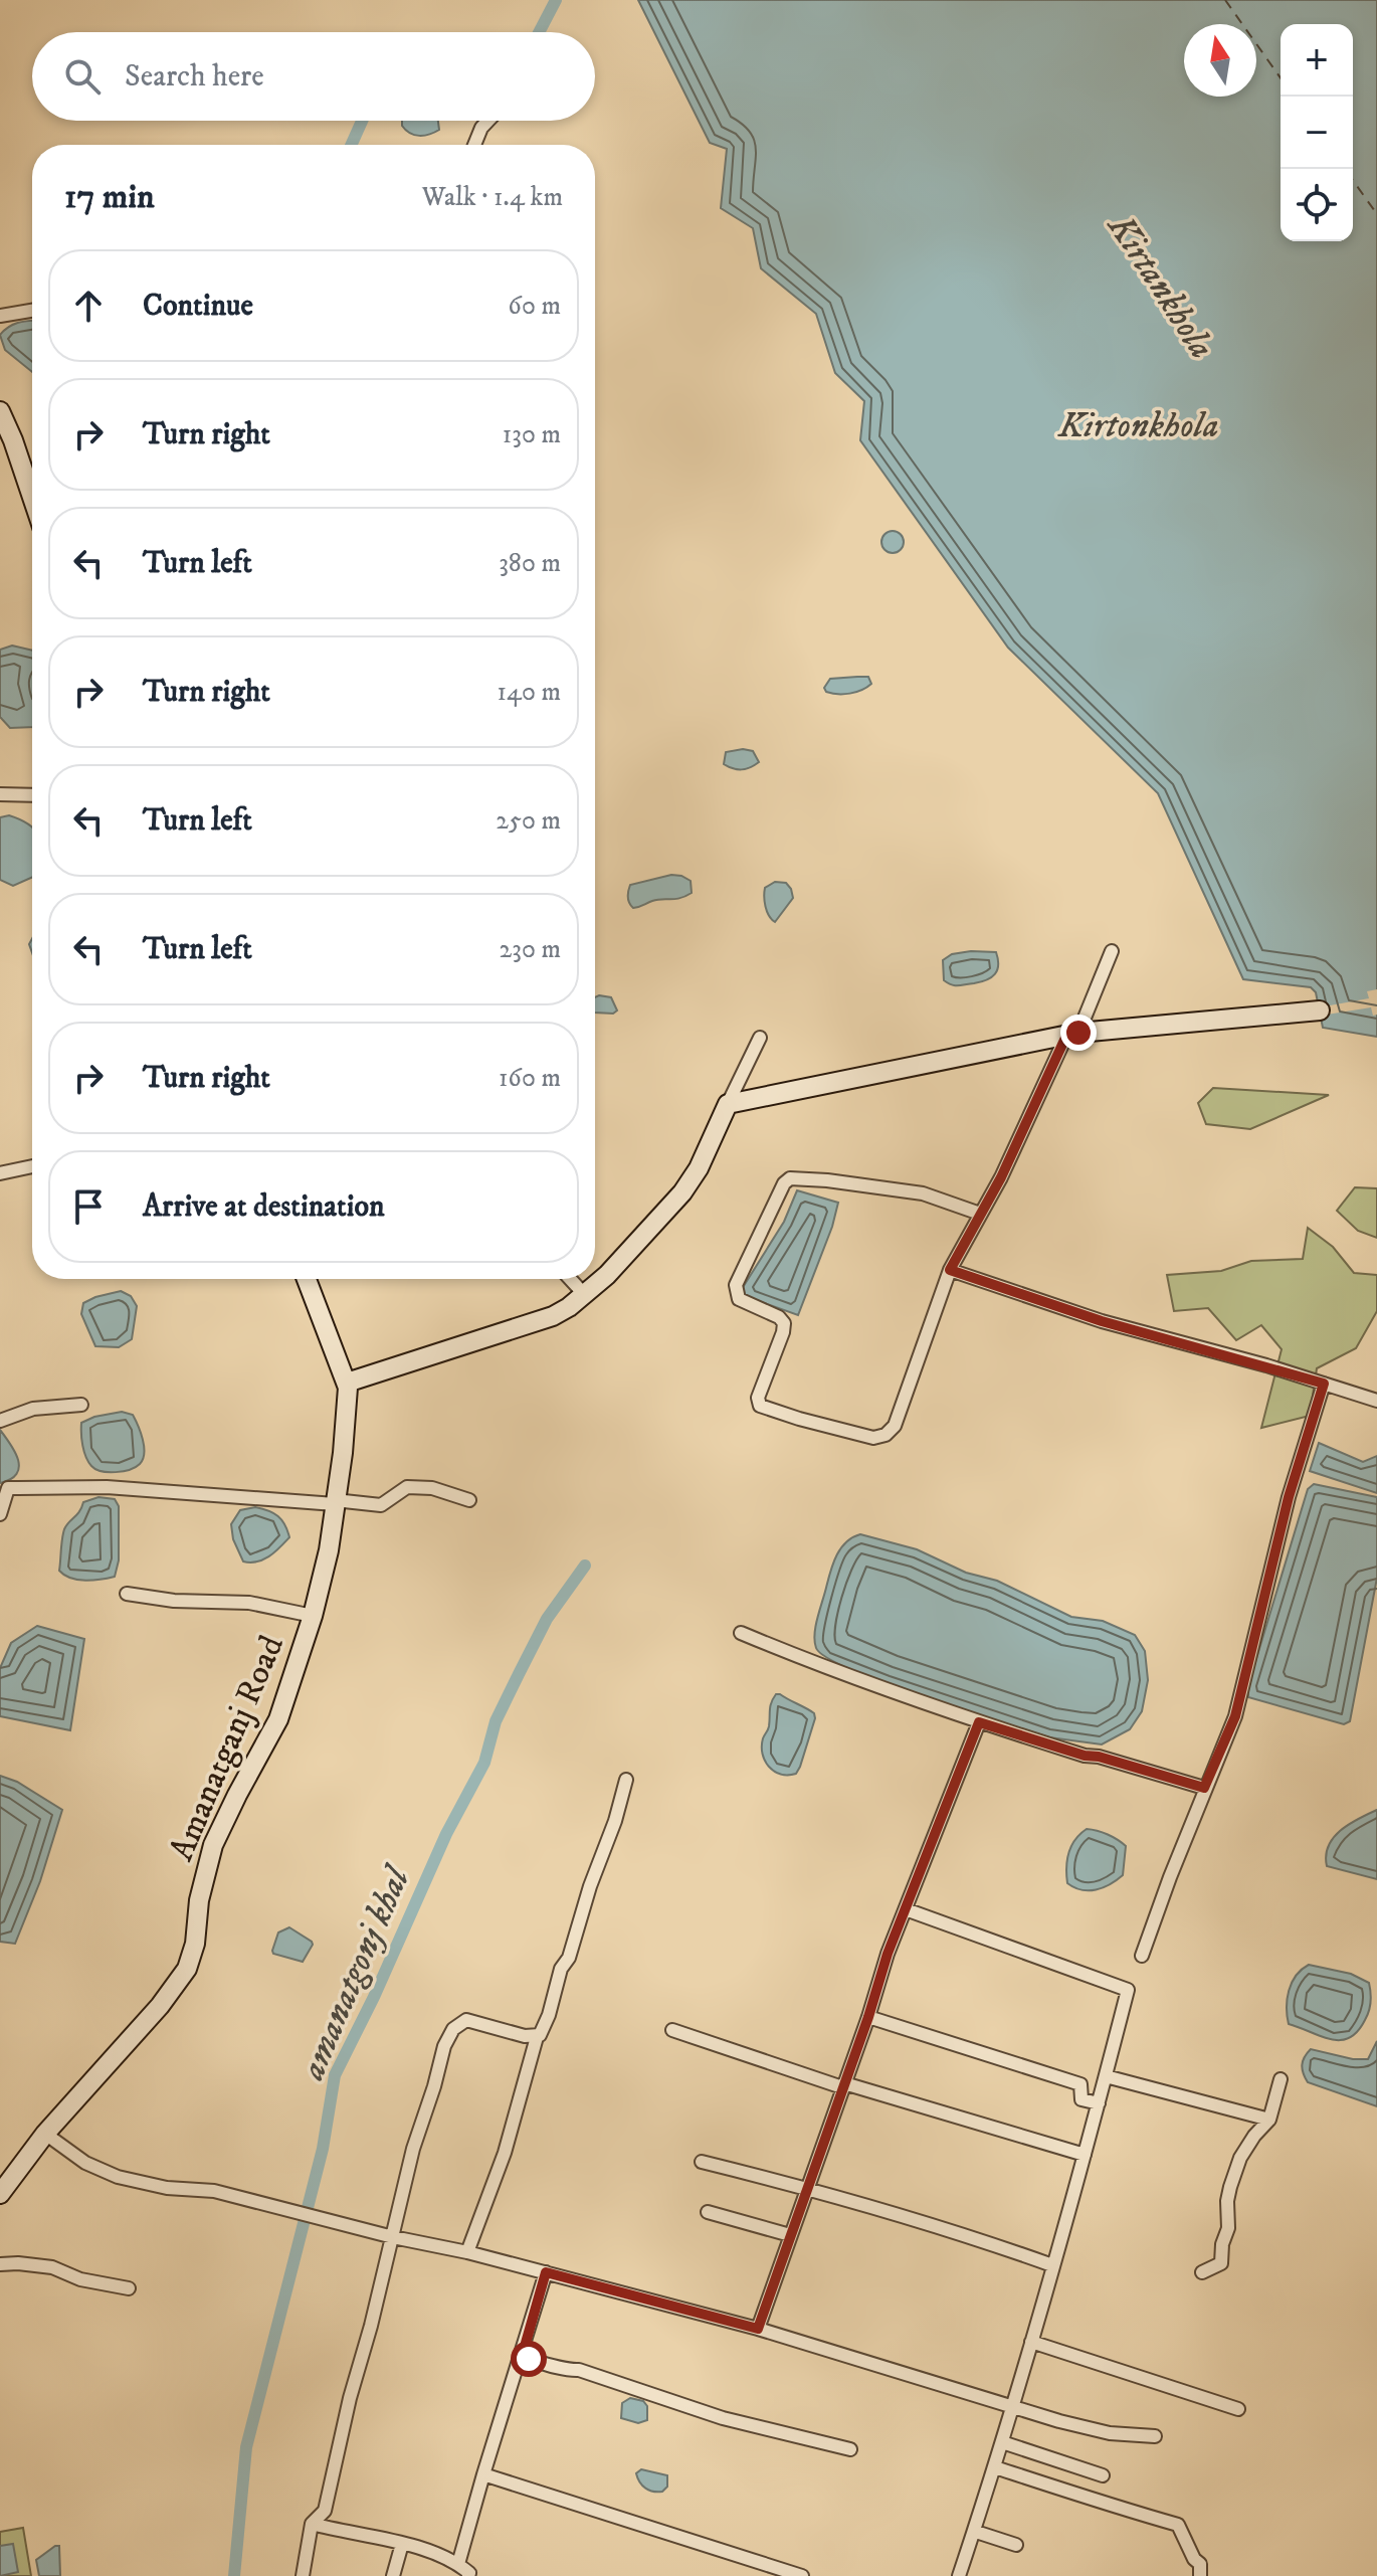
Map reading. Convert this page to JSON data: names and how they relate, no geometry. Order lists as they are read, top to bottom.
{
  "streets": {
    "main road": ["Amanatganj Road"]
  },
  "water": ["Kirtankhola", "Kirtonkhola", "amanatgonj khal"],
  "north": "top",
  "page": {
    "map_buttons": ["+", "−"],
    "search": "Search here",
    "heading": ["17 min", "Walk · 1.4 km"],
    "list": [
      ["Continue", "60 m"],
      ["Turn right", "130 m"],
      ["Turn left", "380 m"],
      ["Turn right", "140 m"],
      ["Turn left", "250 m"],
      ["Turn left", "230 m"],
      ["Turn right", "160 m"],
      "Arrive at destination"
    ]
  }
}
